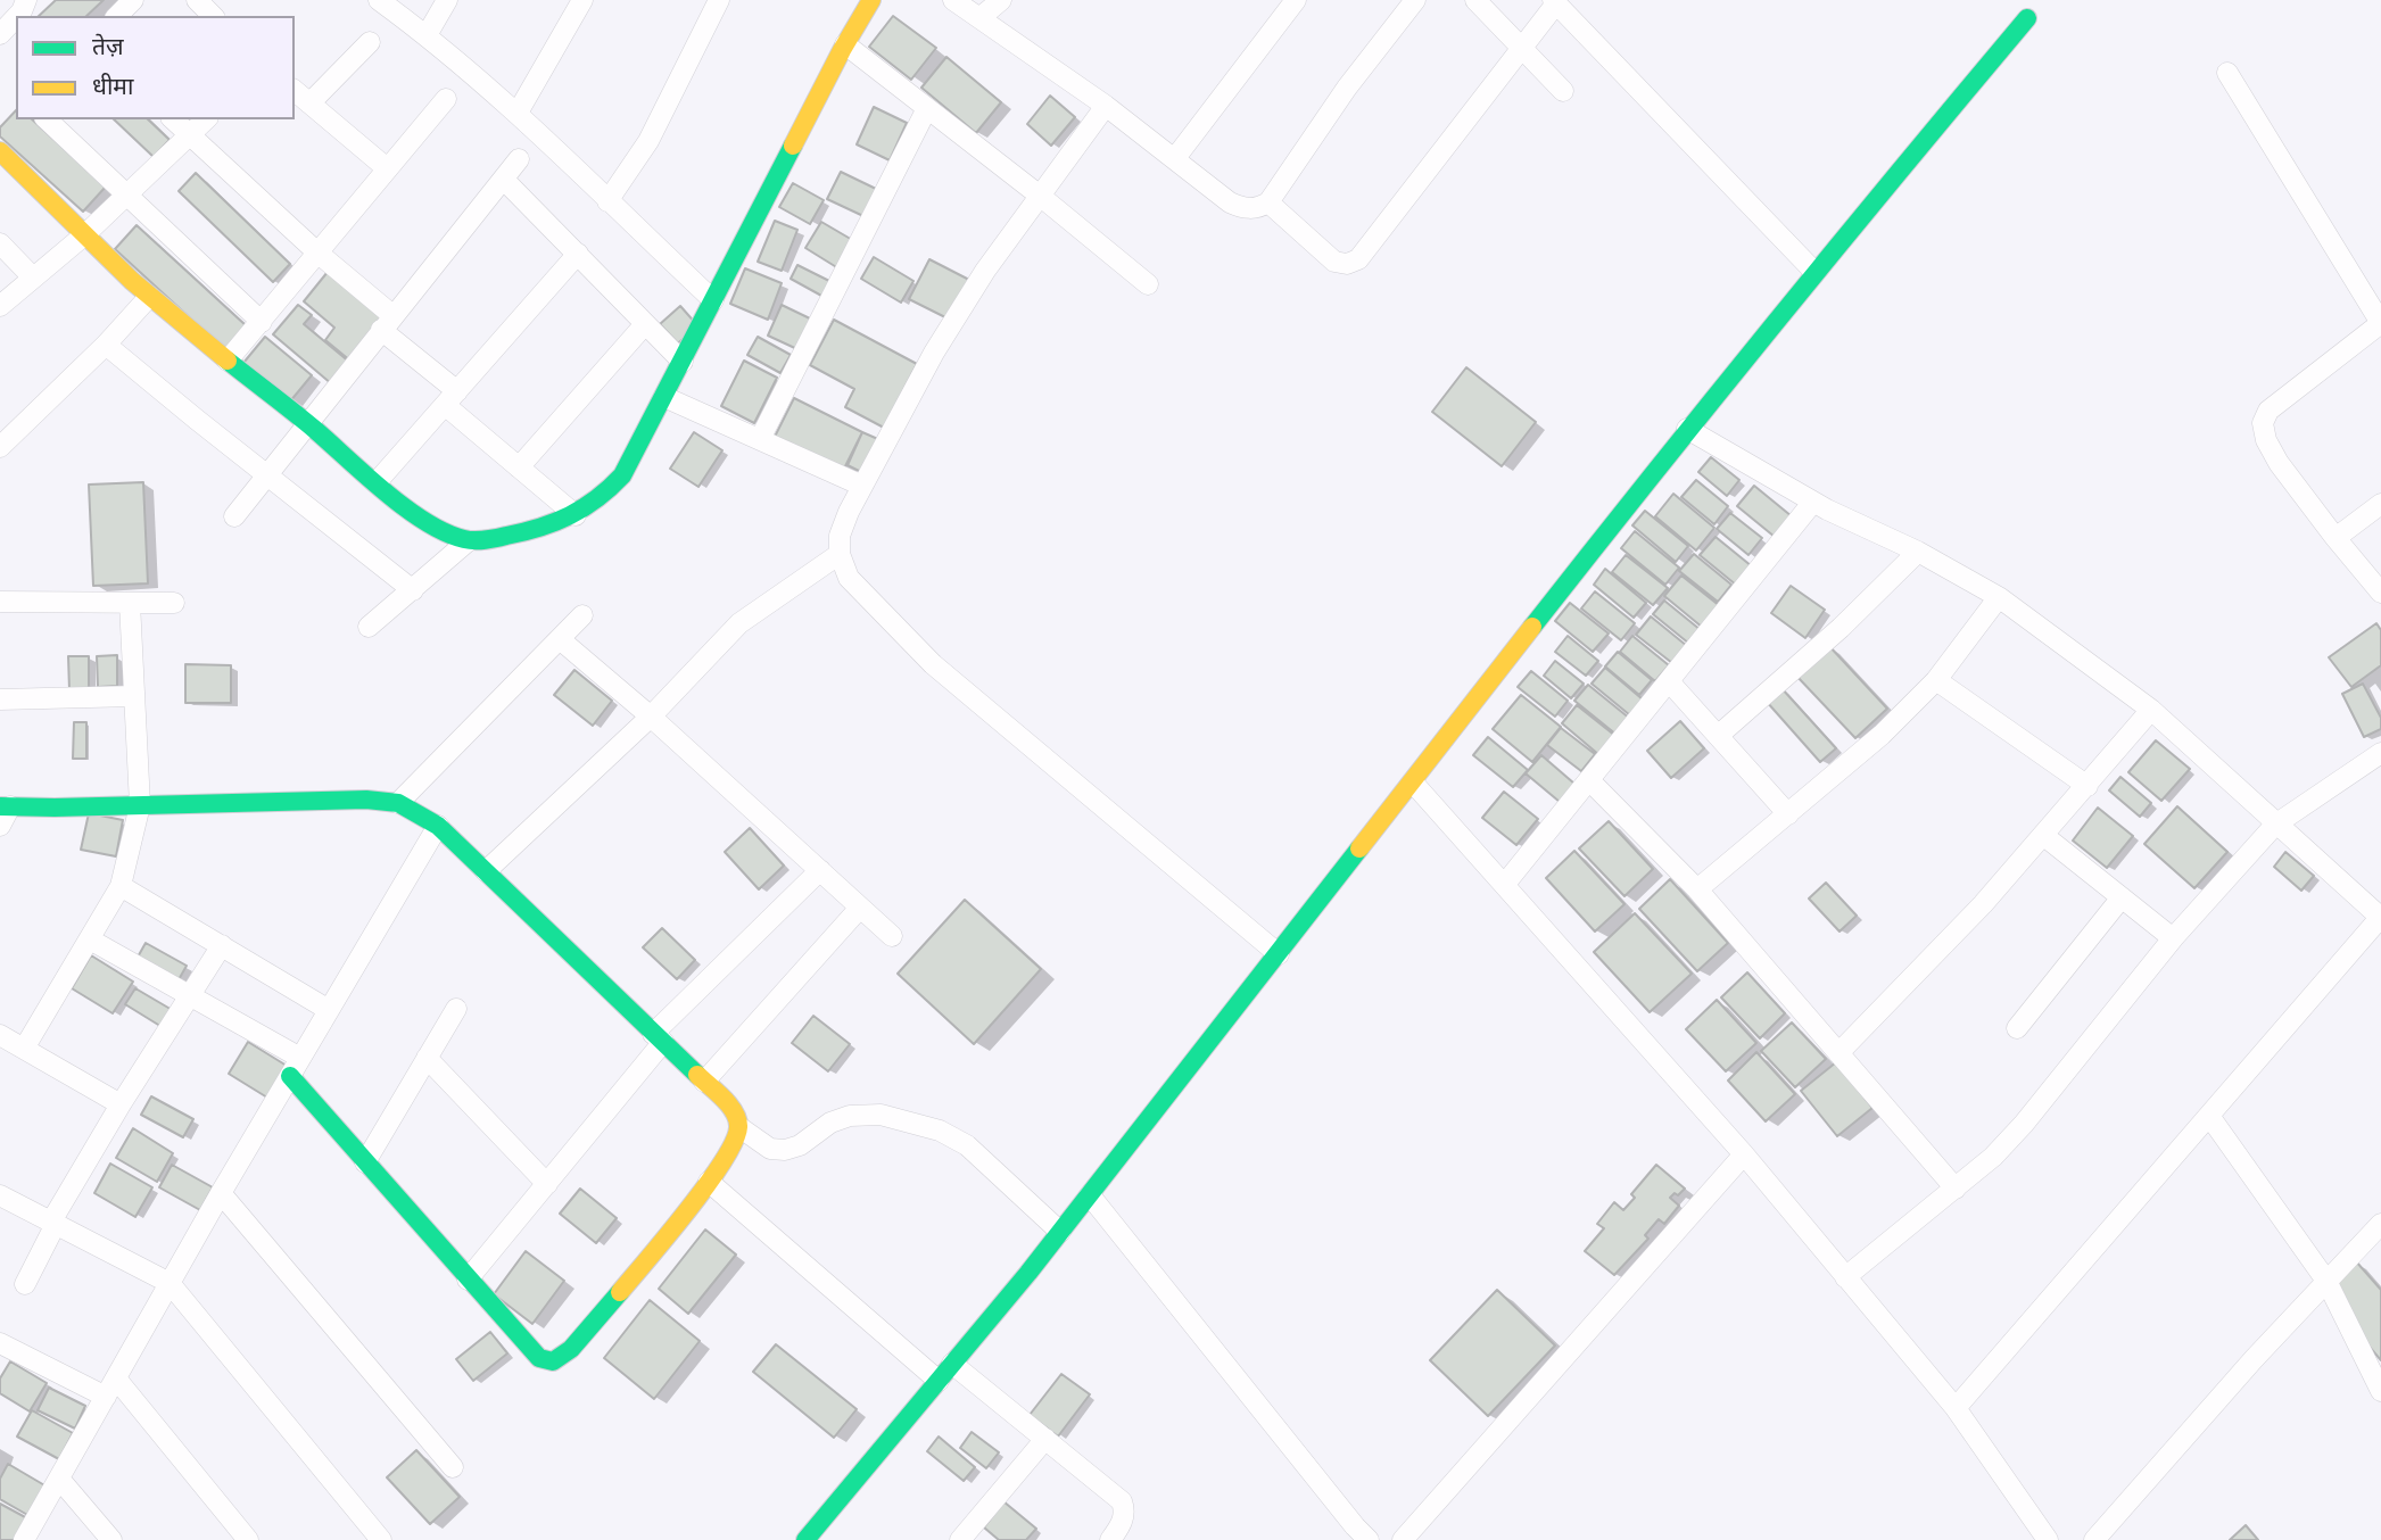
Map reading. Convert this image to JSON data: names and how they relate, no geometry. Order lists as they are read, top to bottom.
{
  "legend": ["तेज़", "धीमा"]
}
